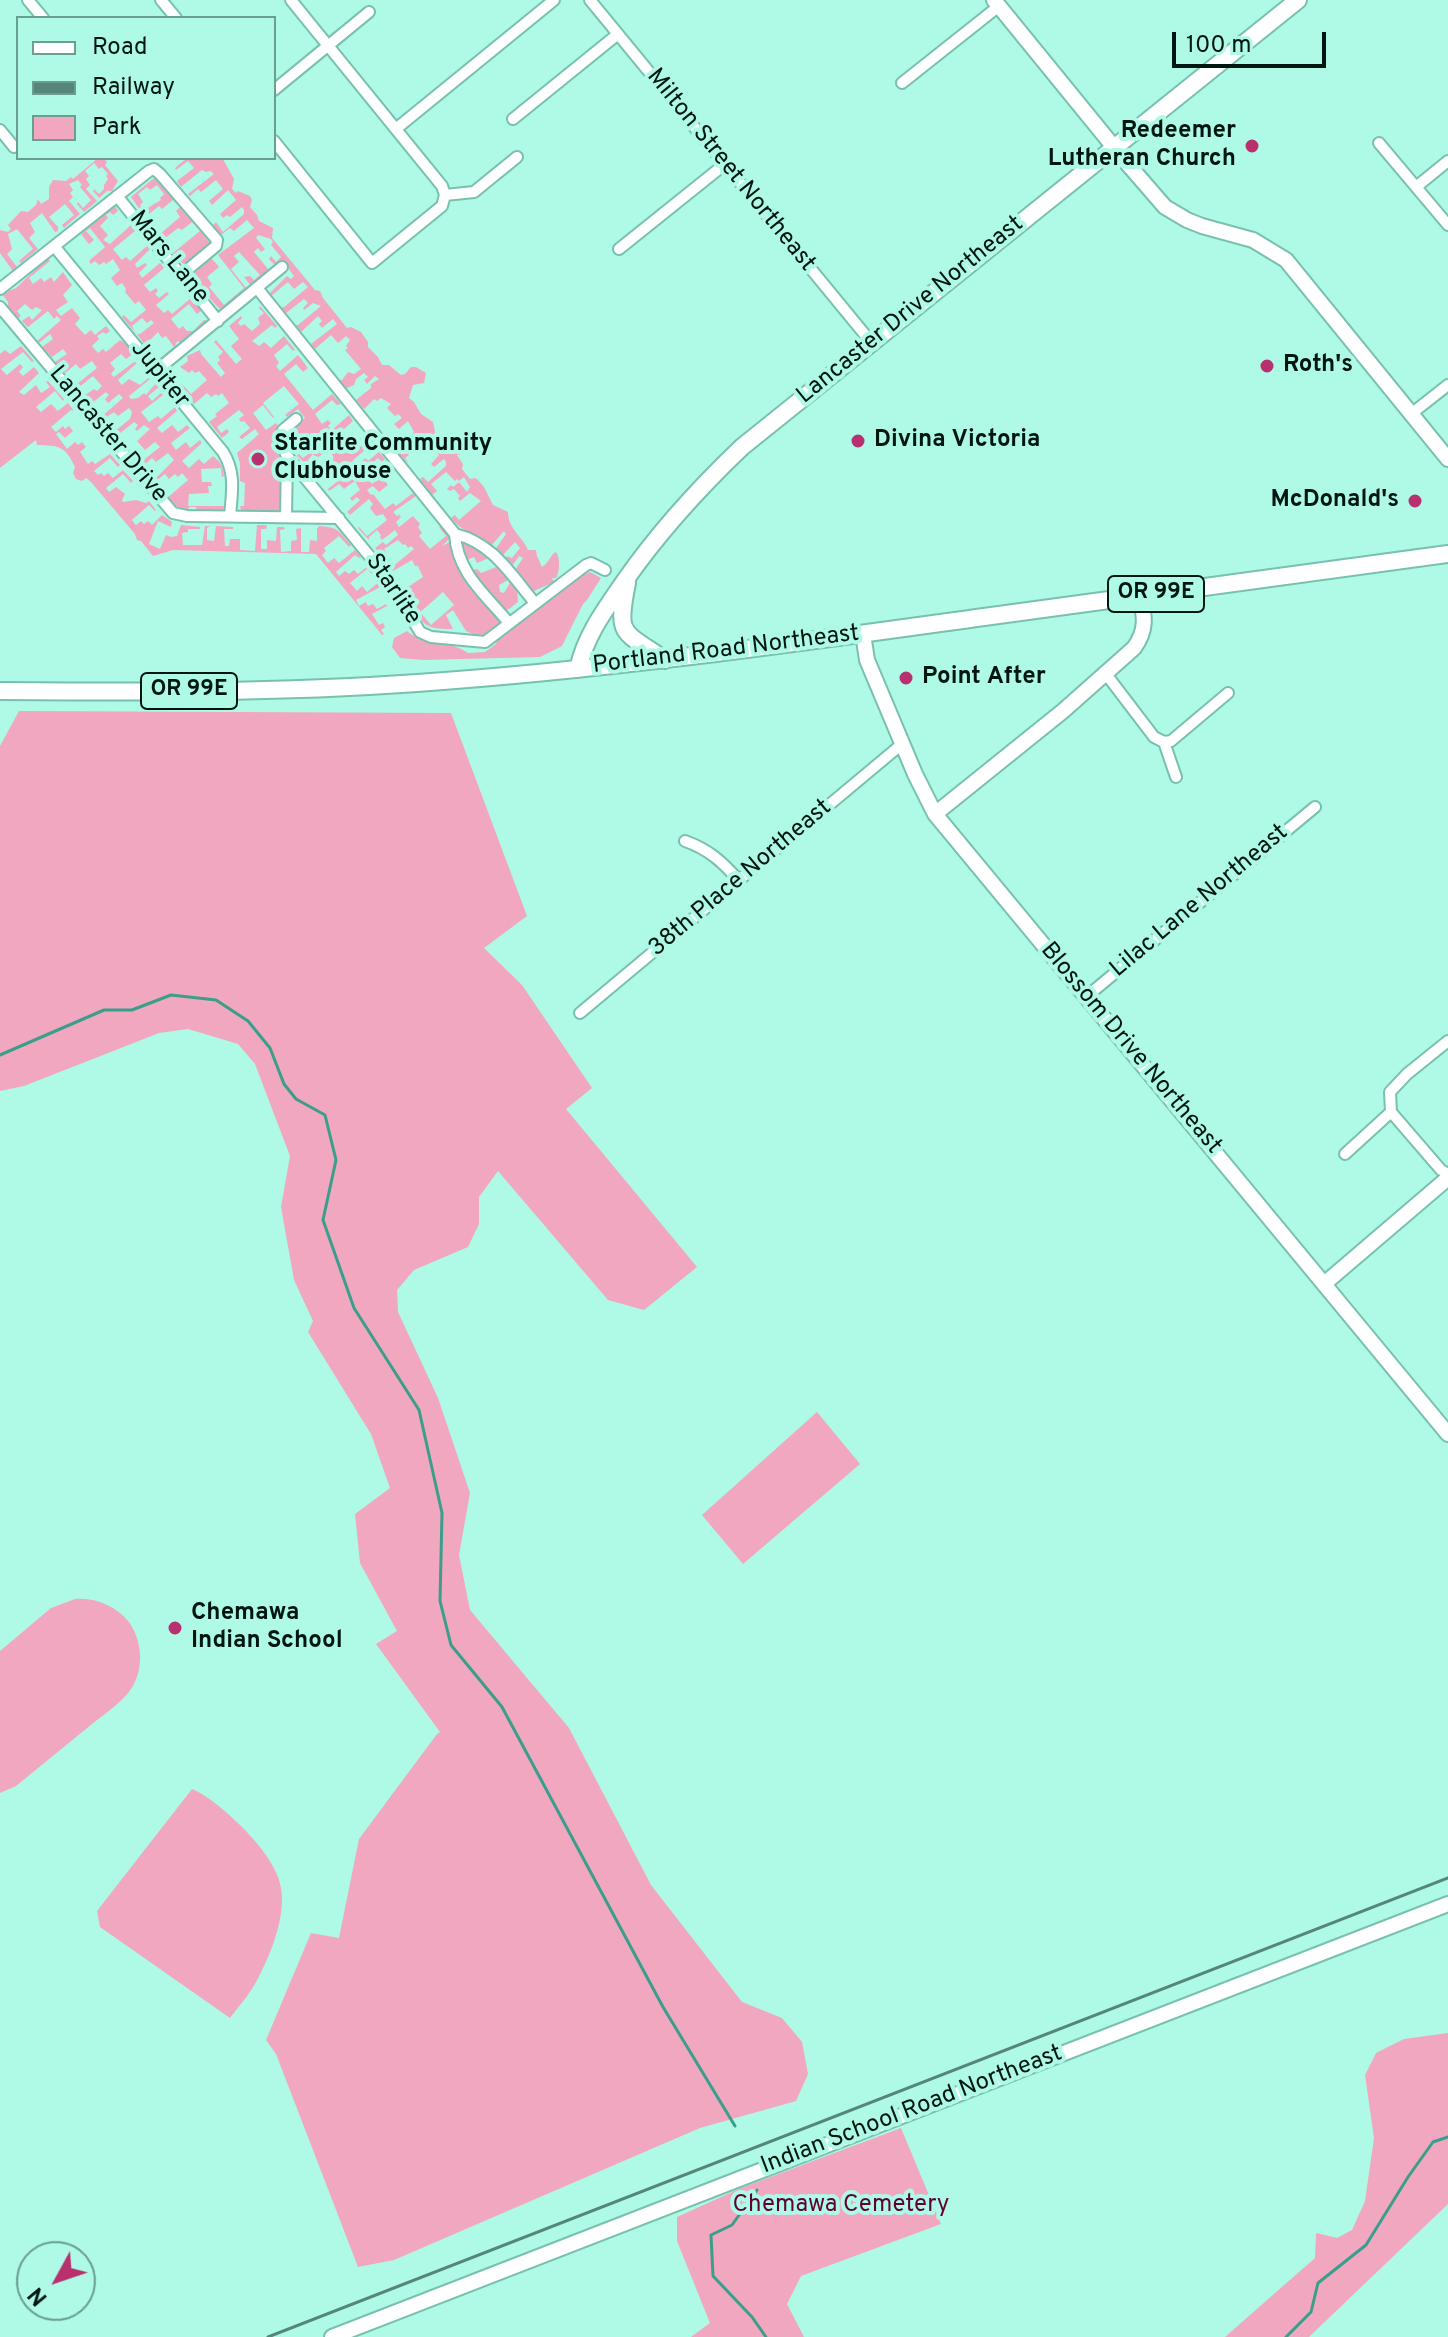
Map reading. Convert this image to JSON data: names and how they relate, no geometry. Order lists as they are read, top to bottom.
{
  "streets": {
    "main road": ["Lancaster Drive Northeast", "OR 99E", "Portland Road Northeast"],
    "street": [
      "Milton Street Northeast",
      "Mars Lane",
      "Jupiter",
      "Lancaster Drive",
      "Starlite",
      "38th Place Northeast",
      "Lilac Lane Northeast",
      "Blossom Drive Northeast",
      "Indian School Road Northeast"
    ]
  },
  "crossings": [
    ["Milton Street Northeast", "Lancaster Drive Northeast"],
    ["Lancaster Drive Northeast", "Portland Road Northeast"],
    ["Jupiter", "Lancaster Drive"],
    ["Lancaster Drive", "Starlite"],
    ["Portland Road Northeast", "Blossom Drive Northeast"],
    ["38th Place Northeast", "Blossom Drive Northeast"],
    ["Lilac Lane Northeast", "Blossom Drive Northeast"]
  ],
  "parks": ["Chemawa Cemetery"],
  "places": [
    "Redeemer Lutheran Church",
    "Roth's",
    "Divina Victoria",
    "Starlite Community Clubhouse",
    "McDonald's",
    "Point After",
    "Chemawa Indian School"
  ],
  "legend": ["Road", "Railway", "Park"],
  "scale_bar": "100 m",
  "north": "bottom left"
}
